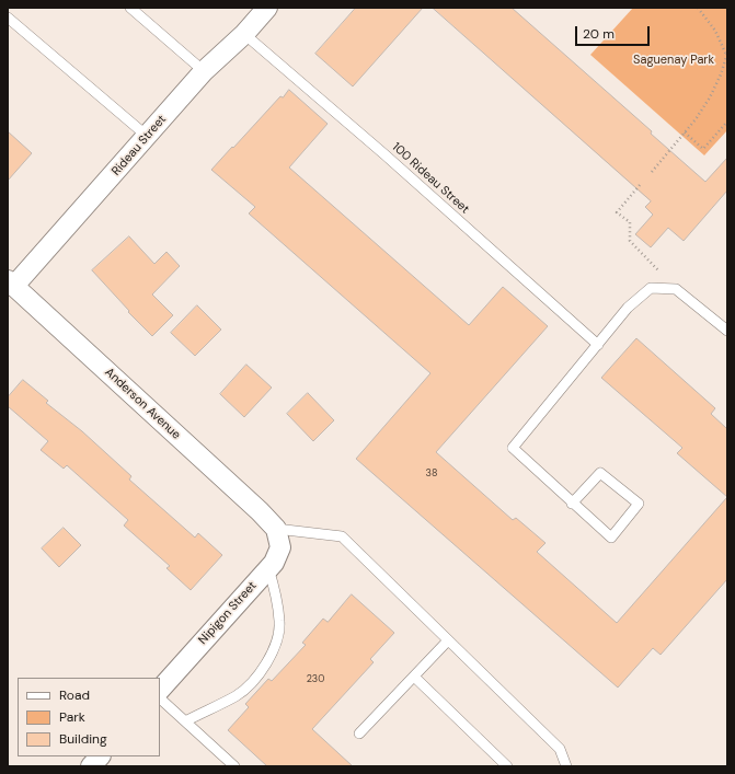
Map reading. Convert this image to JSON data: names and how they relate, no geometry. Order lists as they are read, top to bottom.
{
  "streets": {
    "street": ["Rideau Street", "Anderson Avenue", "Nipigon Street"],
    "lane": ["100 Rideau Street"]
  },
  "crossings": [
    ["Rideau Street", "100 Rideau Street"],
    ["Rideau Street", "Anderson Avenue"],
    ["Anderson Avenue", "Nipigon Street"]
  ],
  "parks": ["Saguenay Park"],
  "house_numbers": ["38", "230"],
  "legend": ["Road", "Park", "Building"],
  "scale_bar": "20 m"
}
